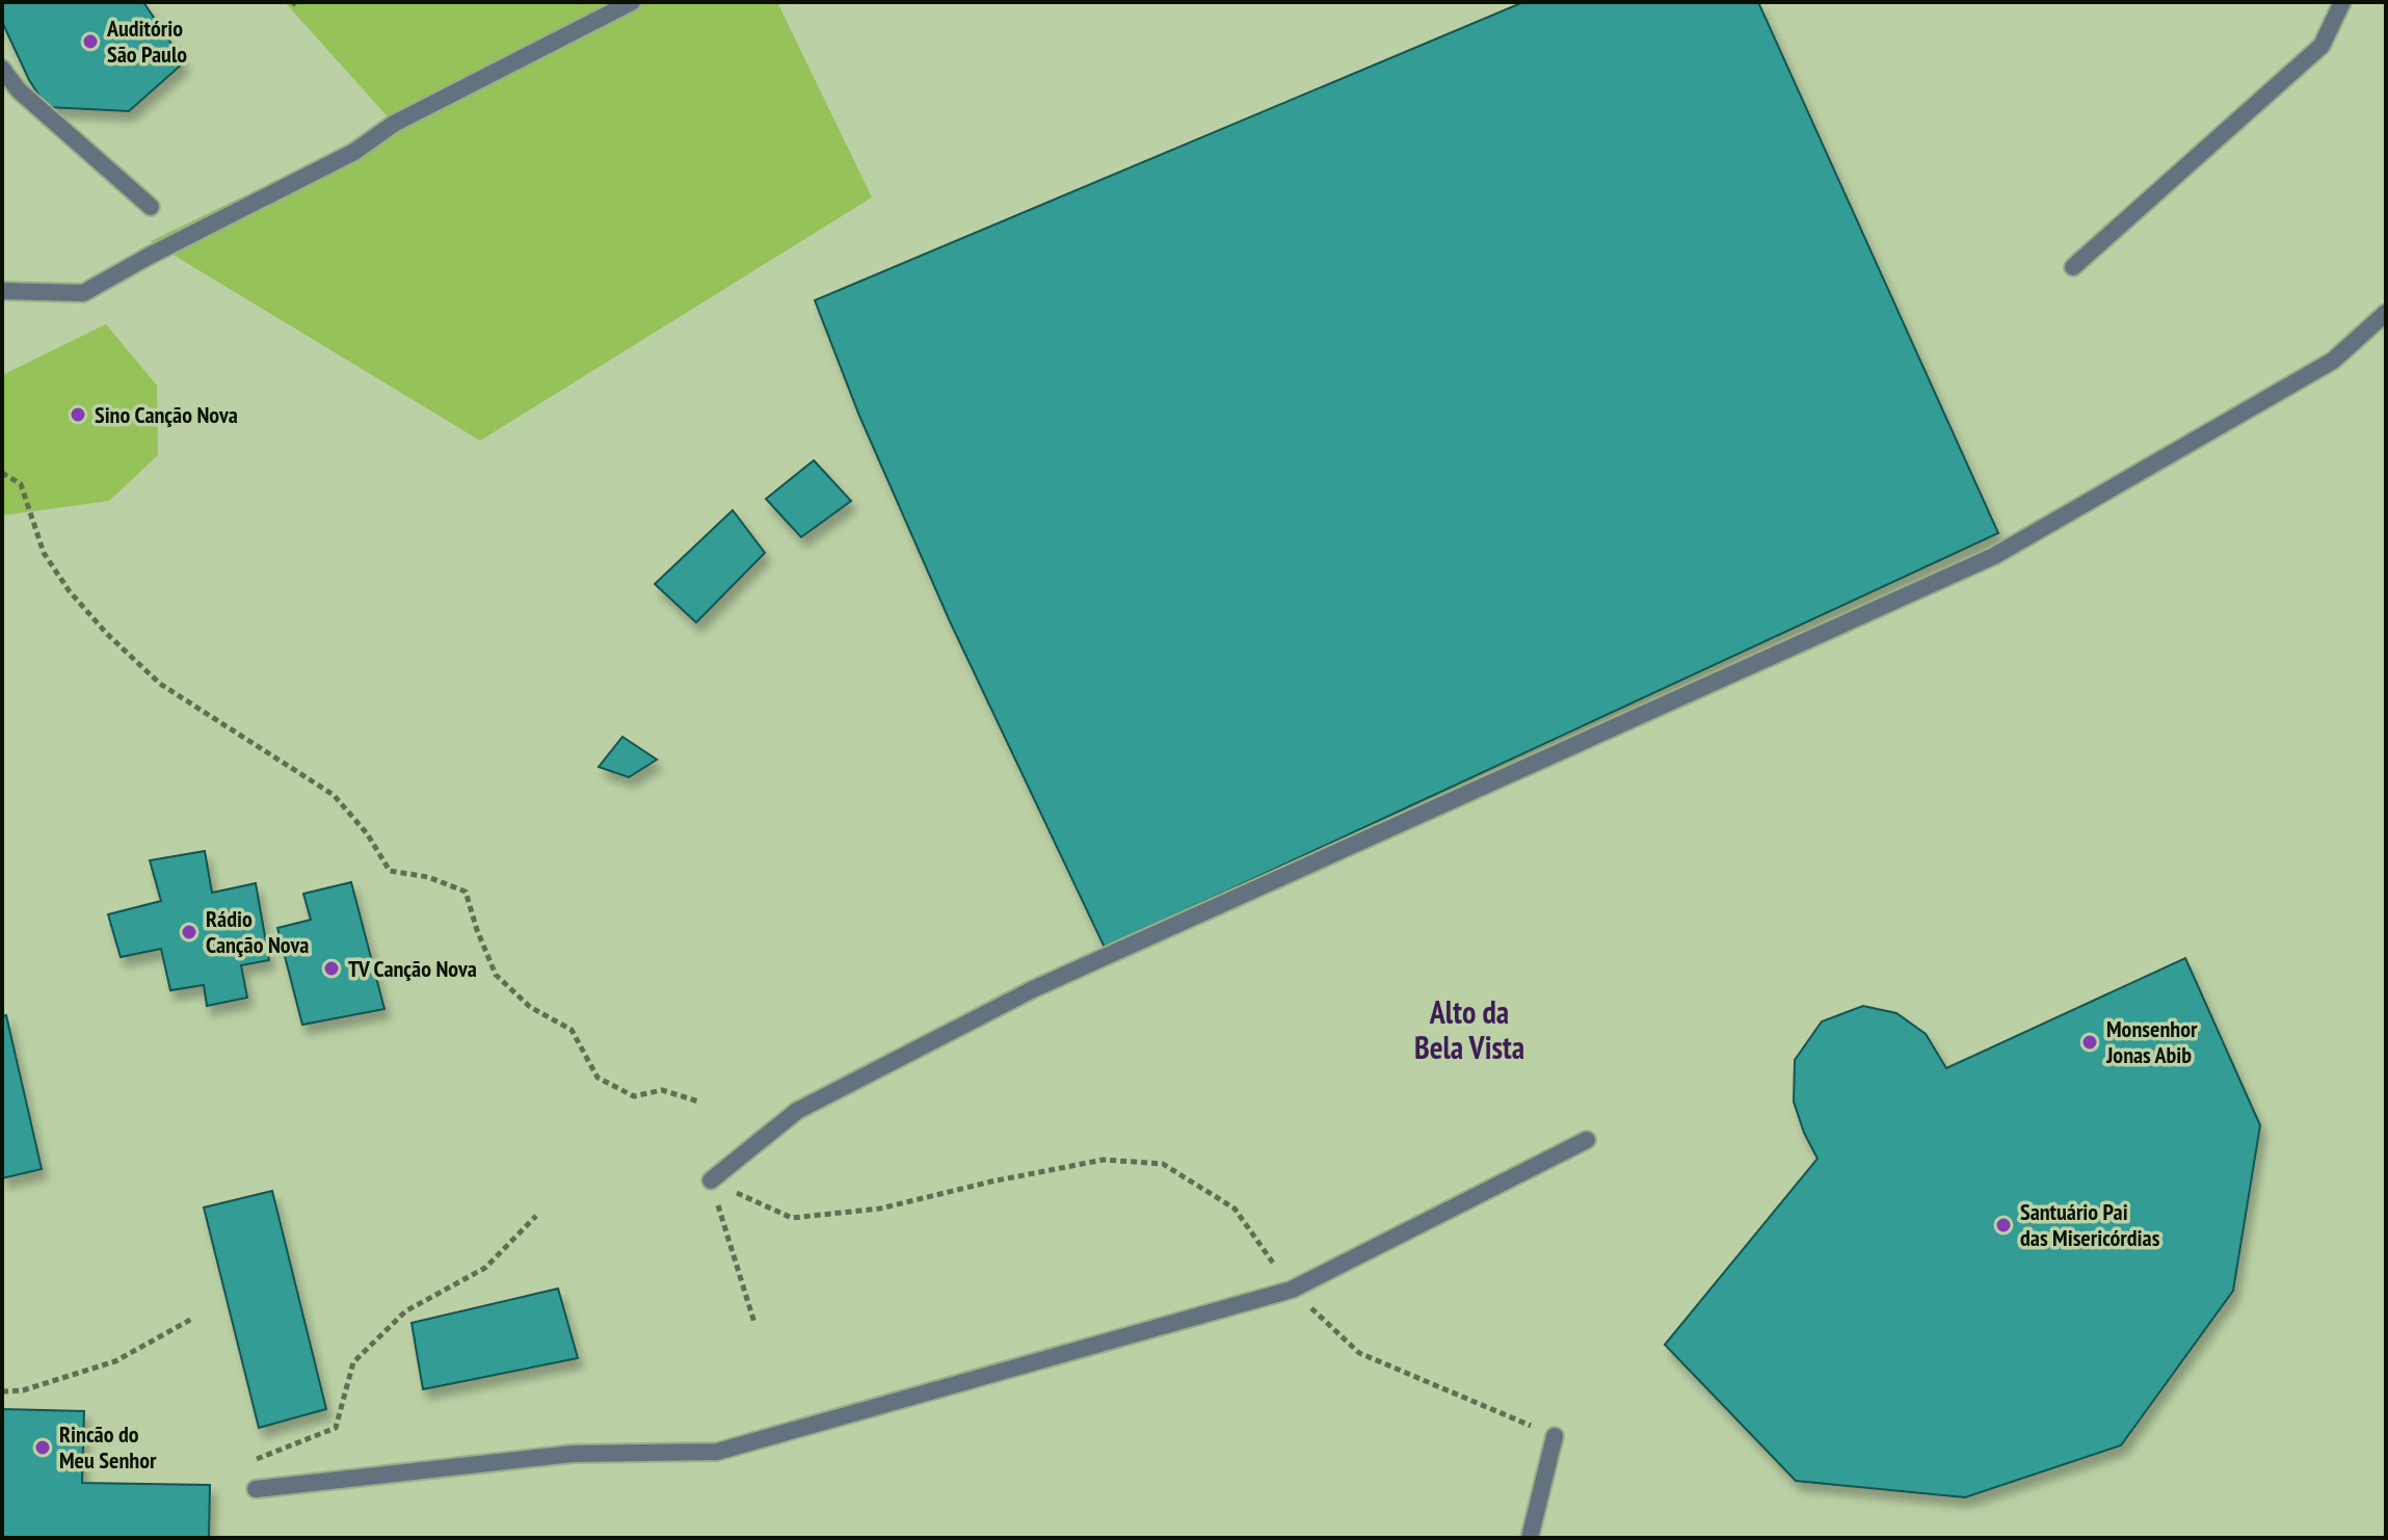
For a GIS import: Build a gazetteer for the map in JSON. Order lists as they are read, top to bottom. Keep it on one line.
{"districts":["Alto da Bela Vista"],"places":["Auditório São Paulo","Sino Canção Nova","Rádio Canção Nova","TV Canção Nova","Monsenhor Jonas Abib","Santuário Pai das Misericórdias","Rincão do Meu Senhor"]}
